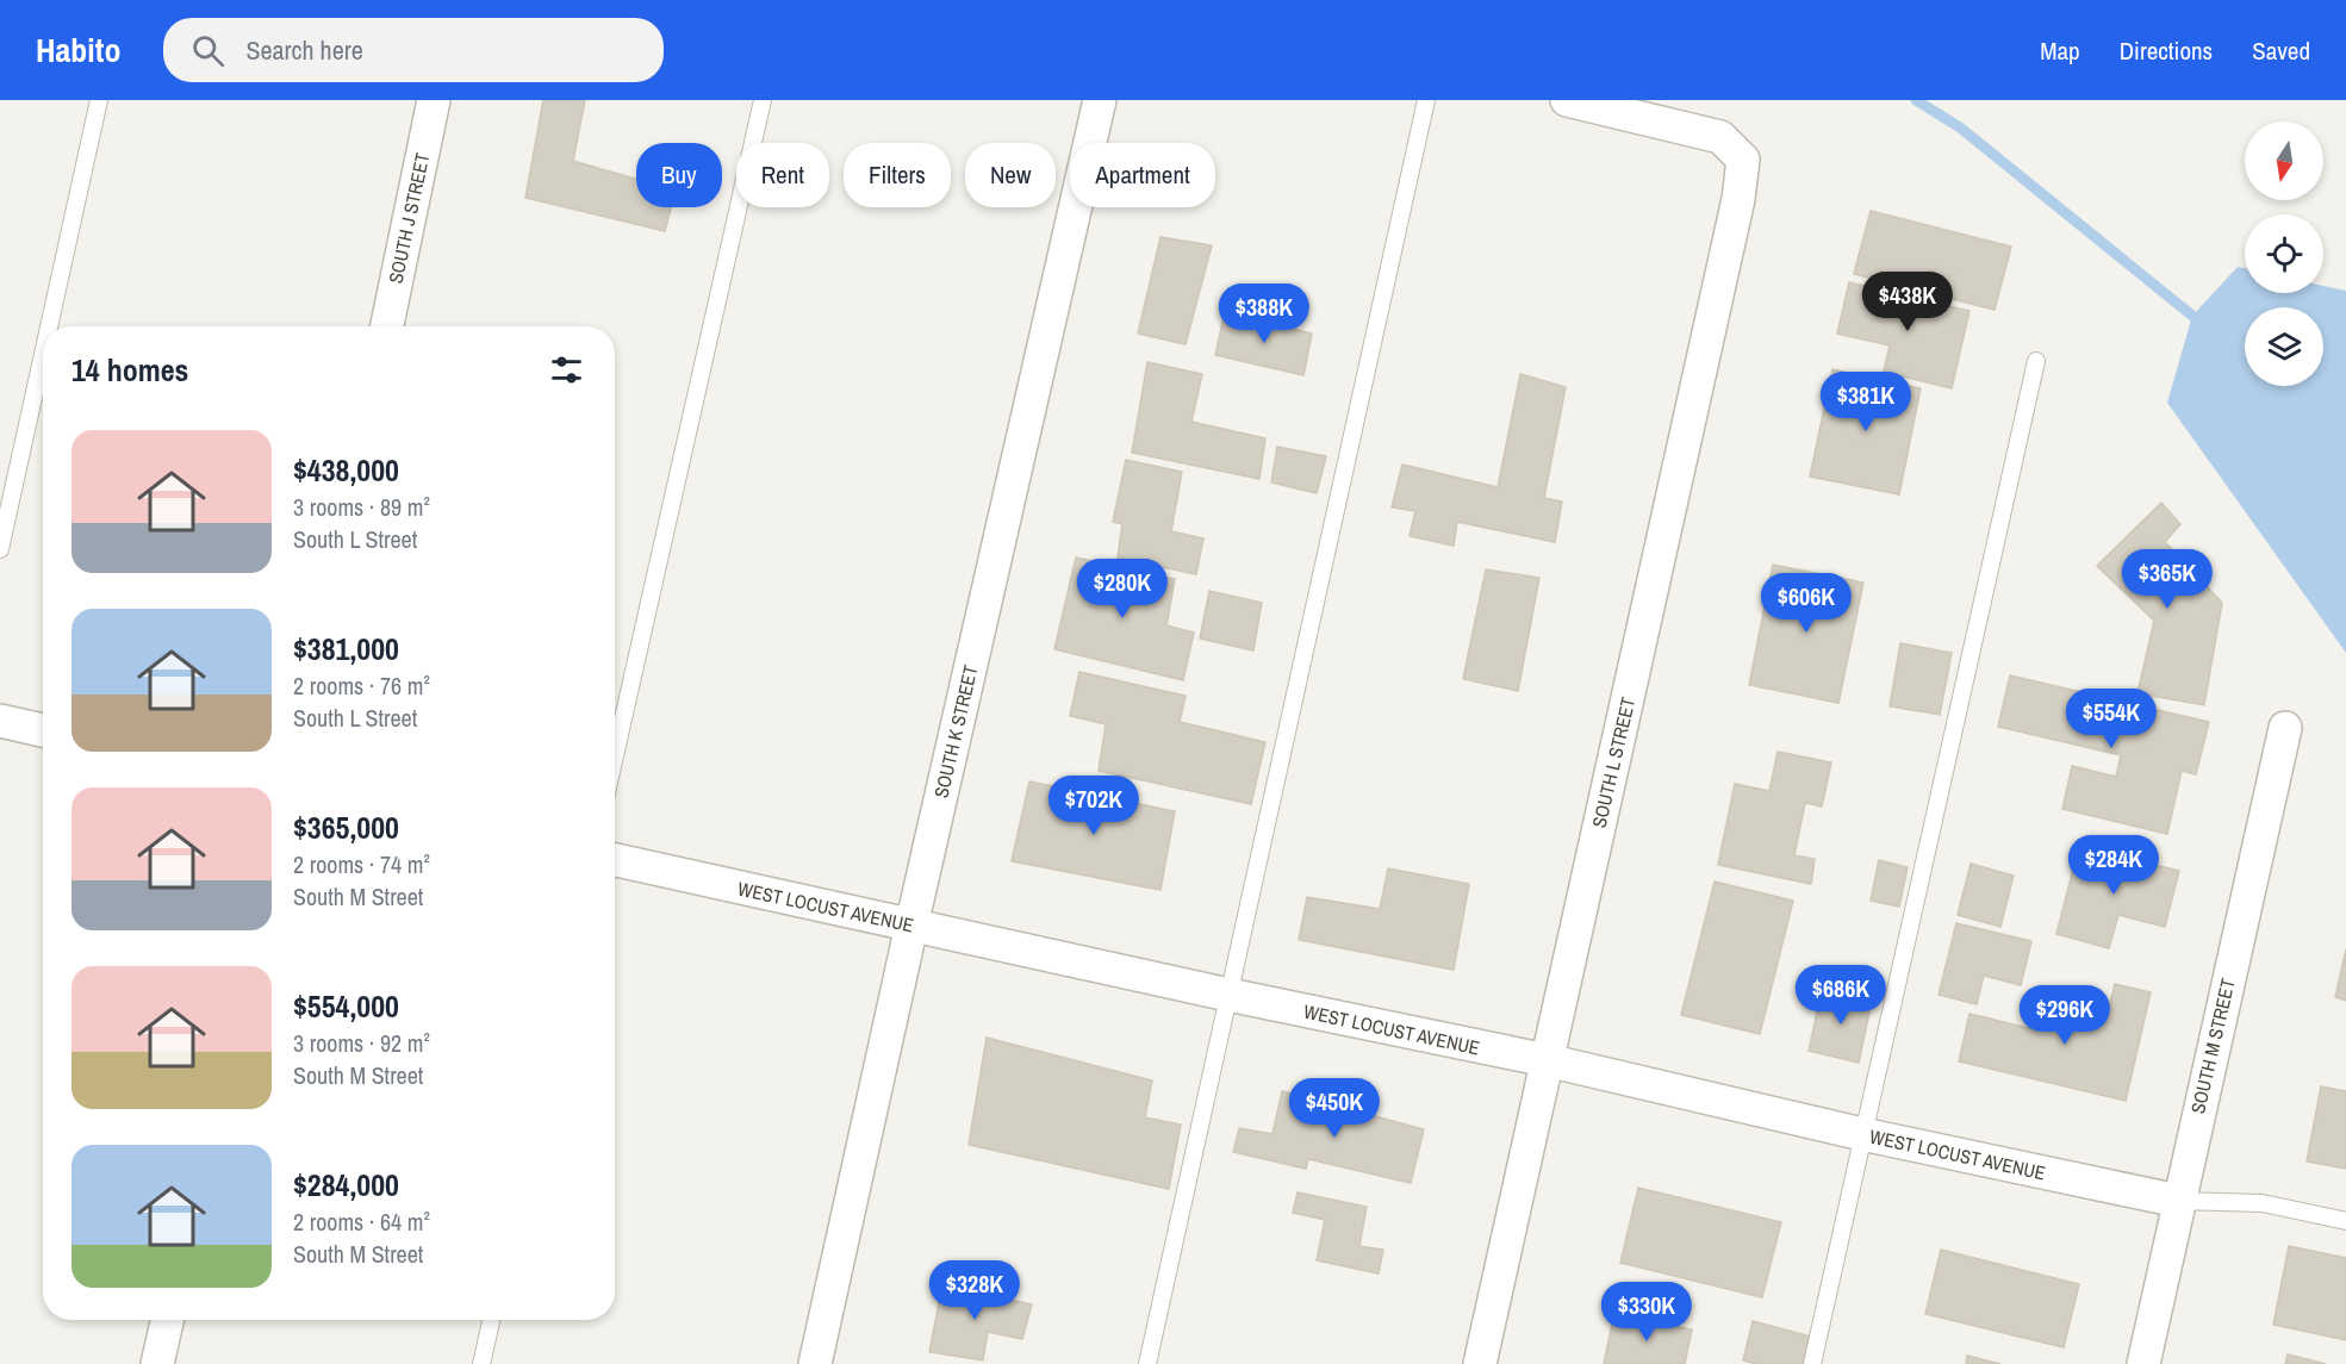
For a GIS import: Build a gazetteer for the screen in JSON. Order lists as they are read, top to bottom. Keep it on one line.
{"streets":{"street":["SOUTH J STREET","SOUTH K STREET","SOUTH L STREET","WEST LOCUST AVENUE","SOUTH M STREET"]},"crossings":[["SOUTH K STREET","WEST LOCUST AVENUE"],["SOUTH L STREET","WEST LOCUST AVENUE"],["WEST LOCUST AVENUE","SOUTH M STREET"]],"north":"bottom","page":{"header":"Habito","search":"Search here","nav":["Map","Directions","Saved"],"chip":["Buy","Rent","Filters","New","Apartment"],"price":["$438K","$388K","$381K","$365K","$280K","$606K","$554K","$702K","$284K","$686K","$296K","$450K","$328K","$330K"],"heading":"14 homes","list":[{"name":"$438,000","note":"3 rooms · 89 m² · South L Street"},{"name":"$381,000","note":"2 rooms · 76 m² · South L Street"},{"name":"$365,000","note":"2 rooms · 74 m² · South M Street"},{"name":"$554,000","note":"3 rooms · 92 m² · South M Street"},{"name":"$284,000","note":"2 rooms · 64 m² · South M Street"}]}}
